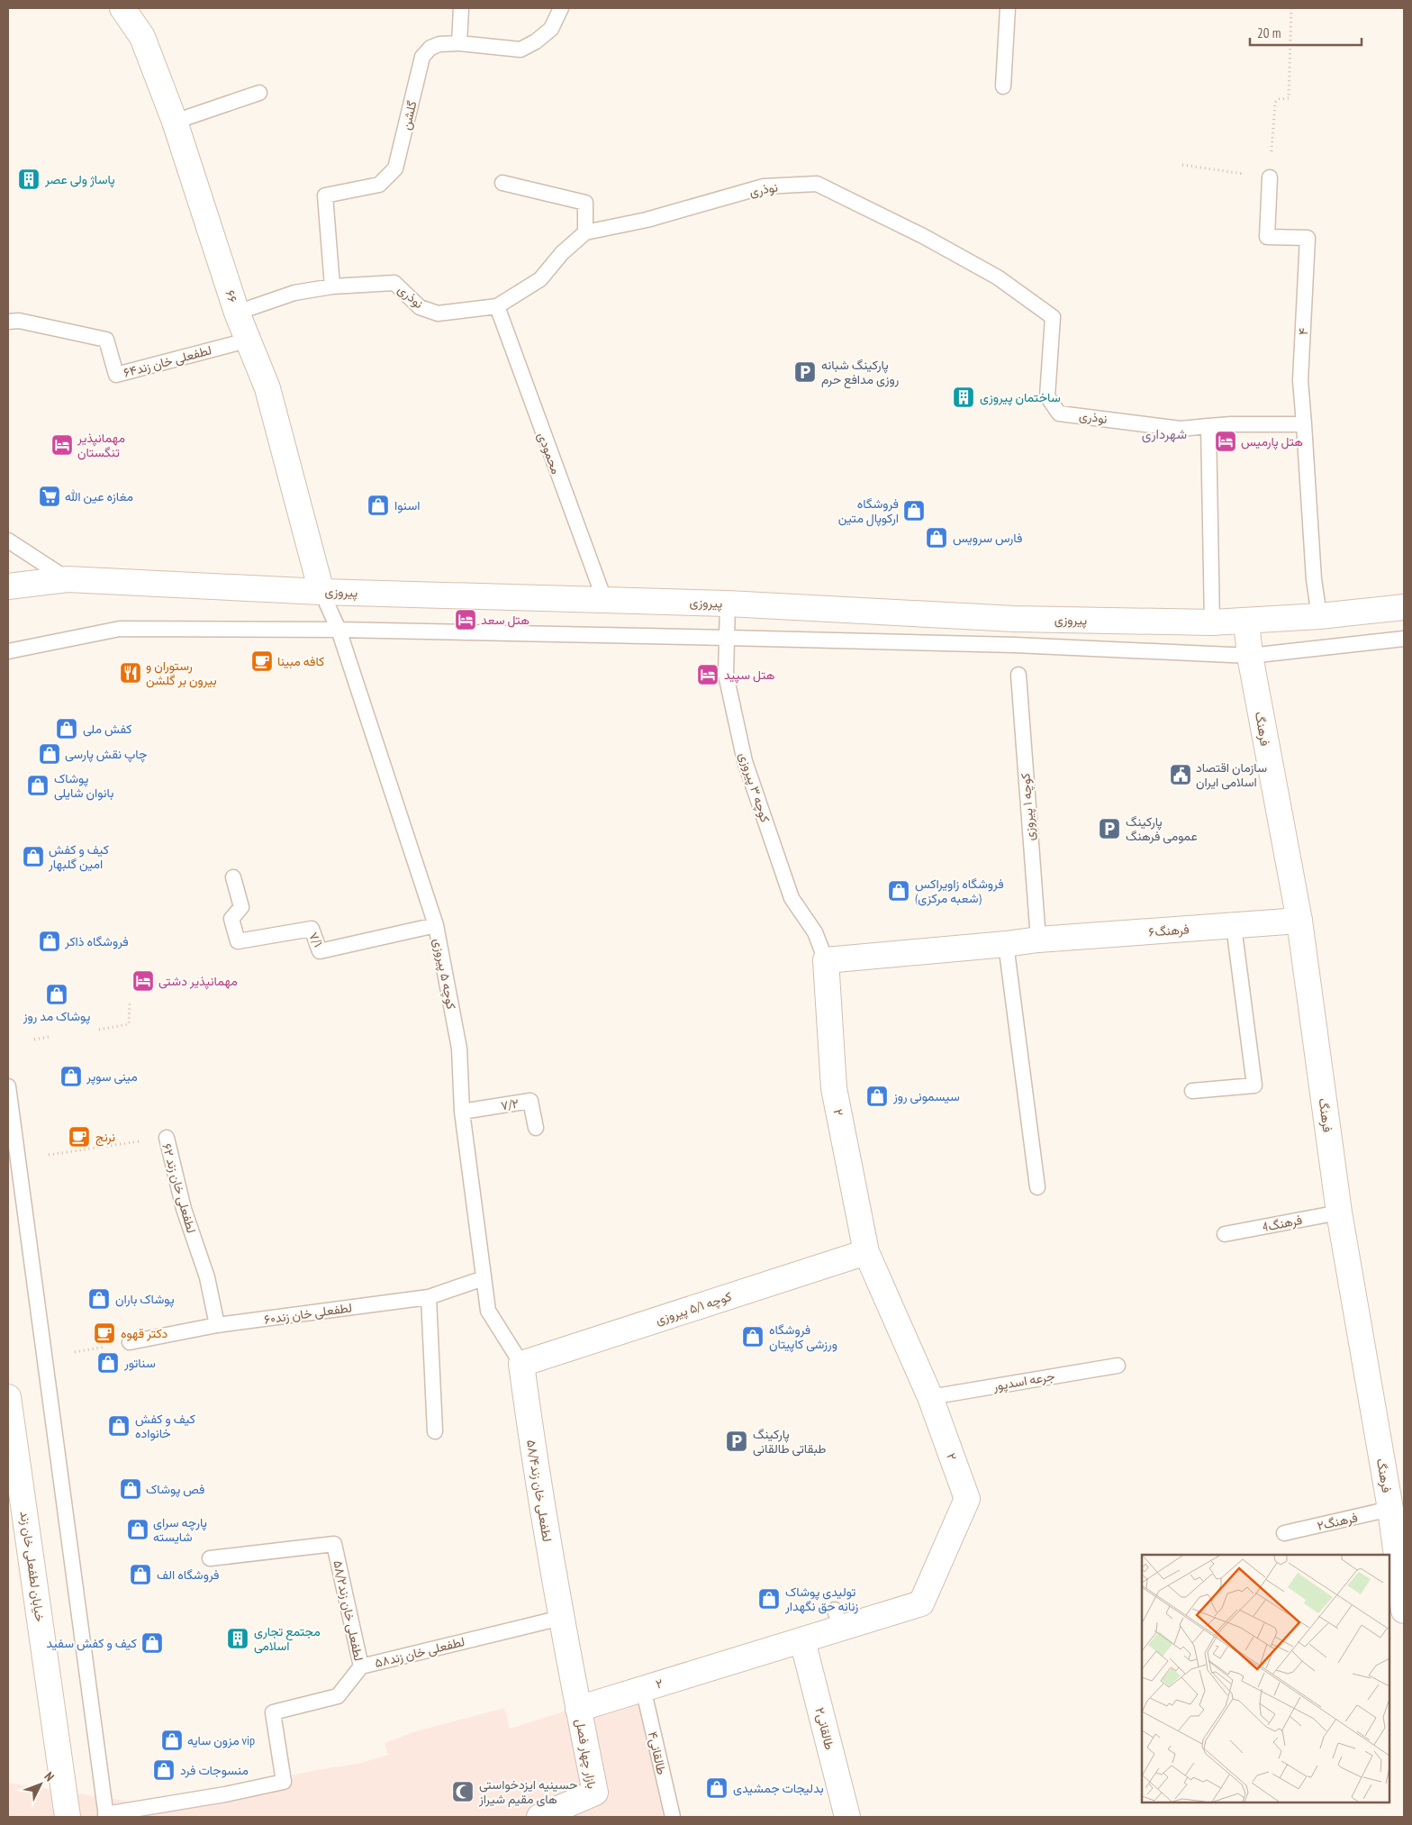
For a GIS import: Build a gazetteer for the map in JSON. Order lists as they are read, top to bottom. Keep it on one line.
{"streets":{"street":["۶۶","پیروزی","فرهنگ","فرهنگ۶","۲","کوچه ۵/۱ پیروزی","لطفعلی خان زند۵۸/۴","خیابان لطفعلی خان زند","طالقانی۲","بازار چهار فصل"],"lane":["گلشن","نوذری","۴","لطفعلی خان زند۶۴","محمودی","کوچه ۳ پیروزی","کوچه ۱ پیروزی","۷/۱","کوچه ۵ پیروزی","۷/۲","لطفعلی خان زند ۶۲","فرهنگ4","لطفعلی خان زند۶۰","جرعه اسدپور","فرهنگ۲","لطفعلی خان زند۵۸/۲","لطفعلی خان زند۵۸","طالقانی۴"]},"crossings":[["گلشن","نوذری"],["نوذری","۶۶"],["نوذری","۴"],["نوذری","محمودی"],["۶۶","لطفعلی خان زند۶۴"],["۶۶","پیروزی"],["۶۶","کوچه ۵ پیروزی"],["محمودی","پیروزی"],["پیروزی","فرهنگ"],["پیروزی","کوچه ۳ پیروزی"],["پیروزی","کوچه ۵ پیروزی"],["فرهنگ","فرهنگ۶"],["فرهنگ","فرهنگ4"],["فرهنگ","فرهنگ۲"],["کوچه ۳ پیروزی","فرهنگ۶"],["کوچه ۳ پیروزی","۲"],["کوچه ۱ پیروزی","فرهنگ۶"],["فرهنگ۶","۲"],["۷/۱","کوچه ۵ پیروزی"],["کوچه ۵ پیروزی","۷/۲"],["کوچه ۵ پیروزی","کوچه ۵/۱ پیروزی"],["کوچه ۵ پیروزی","لطفعلی خان زند۶۰"],["کوچه ۵ پیروزی","لطفعلی خان زند۵۸/۴"],["۲","کوچه ۵/۱ پیروزی"],["۲","جرعه اسدپور"],["۲","لطفعلی خان زند۵۸/۴"],["۲","طالقانی۲"],["۲","طالقانی۴"],["۲","بازار چهار فصل"],["لطفعلی خان زند ۶۲","لطفعلی خان زند۶۰"],["کوچه ۵/۱ پیروزی","لطفعلی خان زند۵۸/۴"],["لطفعلی خان زند۵۸/۴","لطفعلی خان زند۵۸"],["لطفعلی خان زند۵۸/۴","بازار چهار فصل"],["لطفعلی خان زند۵۸/۲","لطفعلی خان زند۵۸"]],"districts":["شهرداری"],"places":{"building":["پاساژ ولی عصر","ساختمان پیروزی","مجتمع تجاری اسلامی"],"parking":["پارکینگ شبانه روزی مدافع حرم","پارکینگ عمومی فرهنگ","پارکینگ طبقاتی طالقانی"],"hotel":["هتل پارمیس","مهمانپذیر تنگستان","هتل سعد","هتل سپید","مهمانپذیر دشتی"],"supermarket":["مغازه عین الله"],"shop":["اسنوا","فروشگاه ارکوپال متین","فارس سرویس","کفش ملی","چاپ نقش پارسی","پوشاک بانوان شایلی","کیف و کفش امین گلبهار","فروشگاه زاویراکس (شعبه مرکزی)","فروشگاه ذاکر","پوشاک مد روز","مینی سوپر","سیسمونی روز","پوشاک باران","فروشگاه ورزشی کاپیتان","سناتور","کیف و کفش خانواده","فص پوشاک","پارچه سرای شایسته","فروشگاه الف","تولیدی پوشاک زنانه حق نگهدار","کیف و کفش سفید","مزون‌ سایه vip","منسوجات فرد","بدلیجات جمشیدی"],"cafe":["کافه مبینا","نرنج","دکتر قهوه"],"restaurant":["رستوران و بیرون بر گلشن"],"public building":["سازمان اقتصاد اسلامی ایران"],"mosque":["حسینیه ایزدخواستی های مقیم شیراز"]},"scale_bar":"20 m","north":"top right"}
